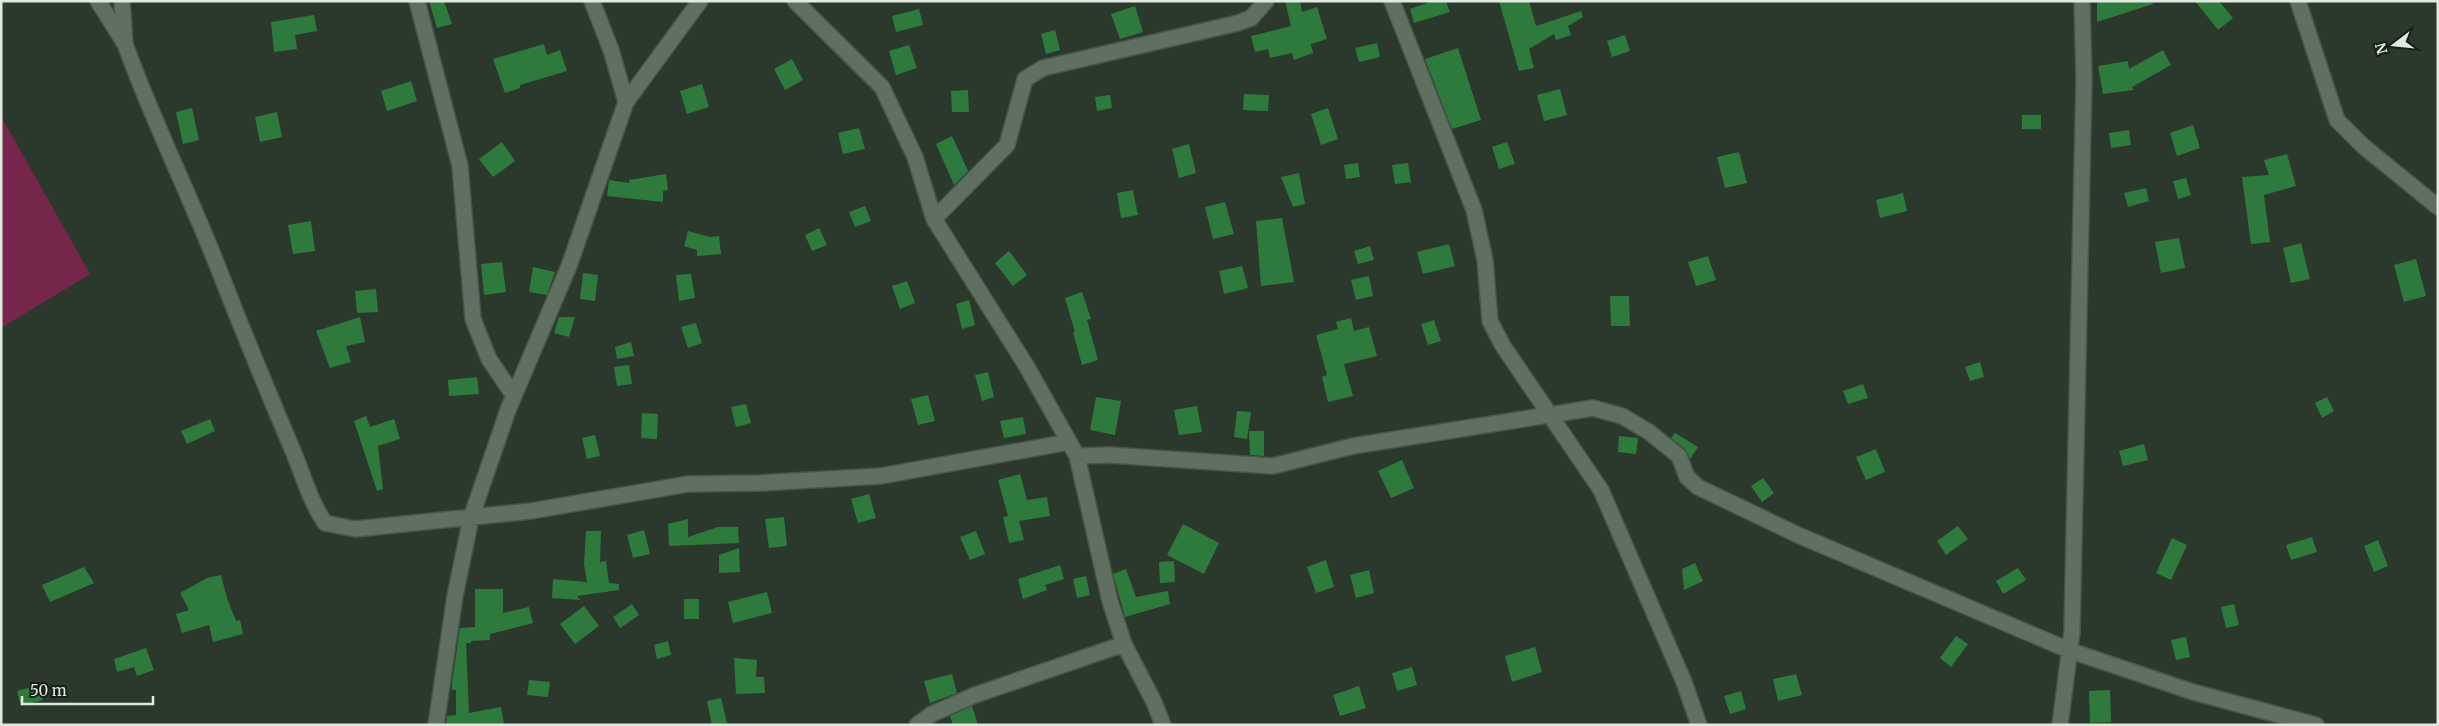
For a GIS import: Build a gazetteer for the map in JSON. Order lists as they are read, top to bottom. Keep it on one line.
{"scale_bar":"50 m","north":"left"}
